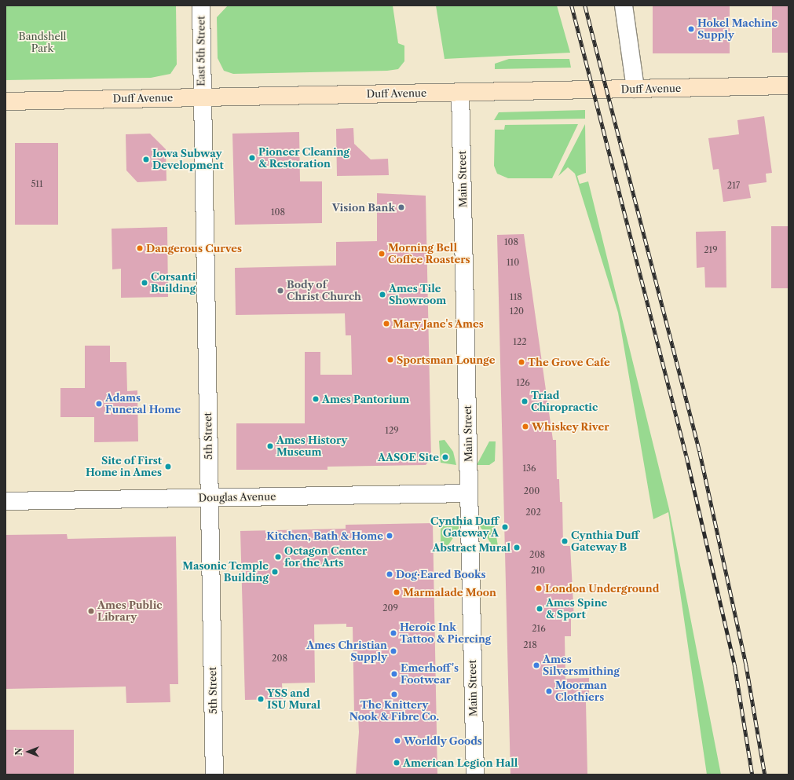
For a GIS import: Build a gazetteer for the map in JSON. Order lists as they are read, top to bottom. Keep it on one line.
{"streets":{"main road":["Duff Avenue"],"street":["East 5th Street","Main Street","5th Street","Douglas Avenue"]},"crossings":[["East 5th Street","Duff Avenue"],["East 5th Street","5th Street"],["Duff Avenue","Main Street"],["Duff Avenue","5th Street"],["Main Street","Douglas Avenue"],["5th Street","Douglas Avenue"]],"parks":["Bandshell Park"],"places":["Hokel Machine Supply","Pioneer Cleaning & Restoration","Iowa Subway Development","Vision Bank","Dangerous Curves","Morning Bell Coffee Roasters","Corsanti Building","Body of Christ Church","Ames Tile Showroom","Mary Jane's Ames","Sportsman Lounge","The Grove Cafe","Ames Pantorium","Triad Chiropractic","Adams Funeral Home","Whiskey River","Ames History Museum","AASOE Site","Site of First Home in Ames","Cynthia Duff Gateway A","Kitchen, Bath & Home","Cynthia Duff Gateway B","Abstract Mural","Octagon Center for the Arts","Masonic Temple Building","Dog·Eared Books","London Underground","Marmalade Moon","Ames Spine & Sport","Ames Public Library","Heroic Ink Tattoo & Piercing","Ames Christian Supply","Ames Silversmithing","Emerhoff's Footwear","Moorman Clothiers","The Knittery Nook & Fibre Co.","YSS and ISU Mural","Worldly Goods","American Legion Hall"],"house_numbers":["511","217","108","108","219","110","118","120","122","126","129","136","200","202","208","210","209","216","218","208"],"north":"left"}
